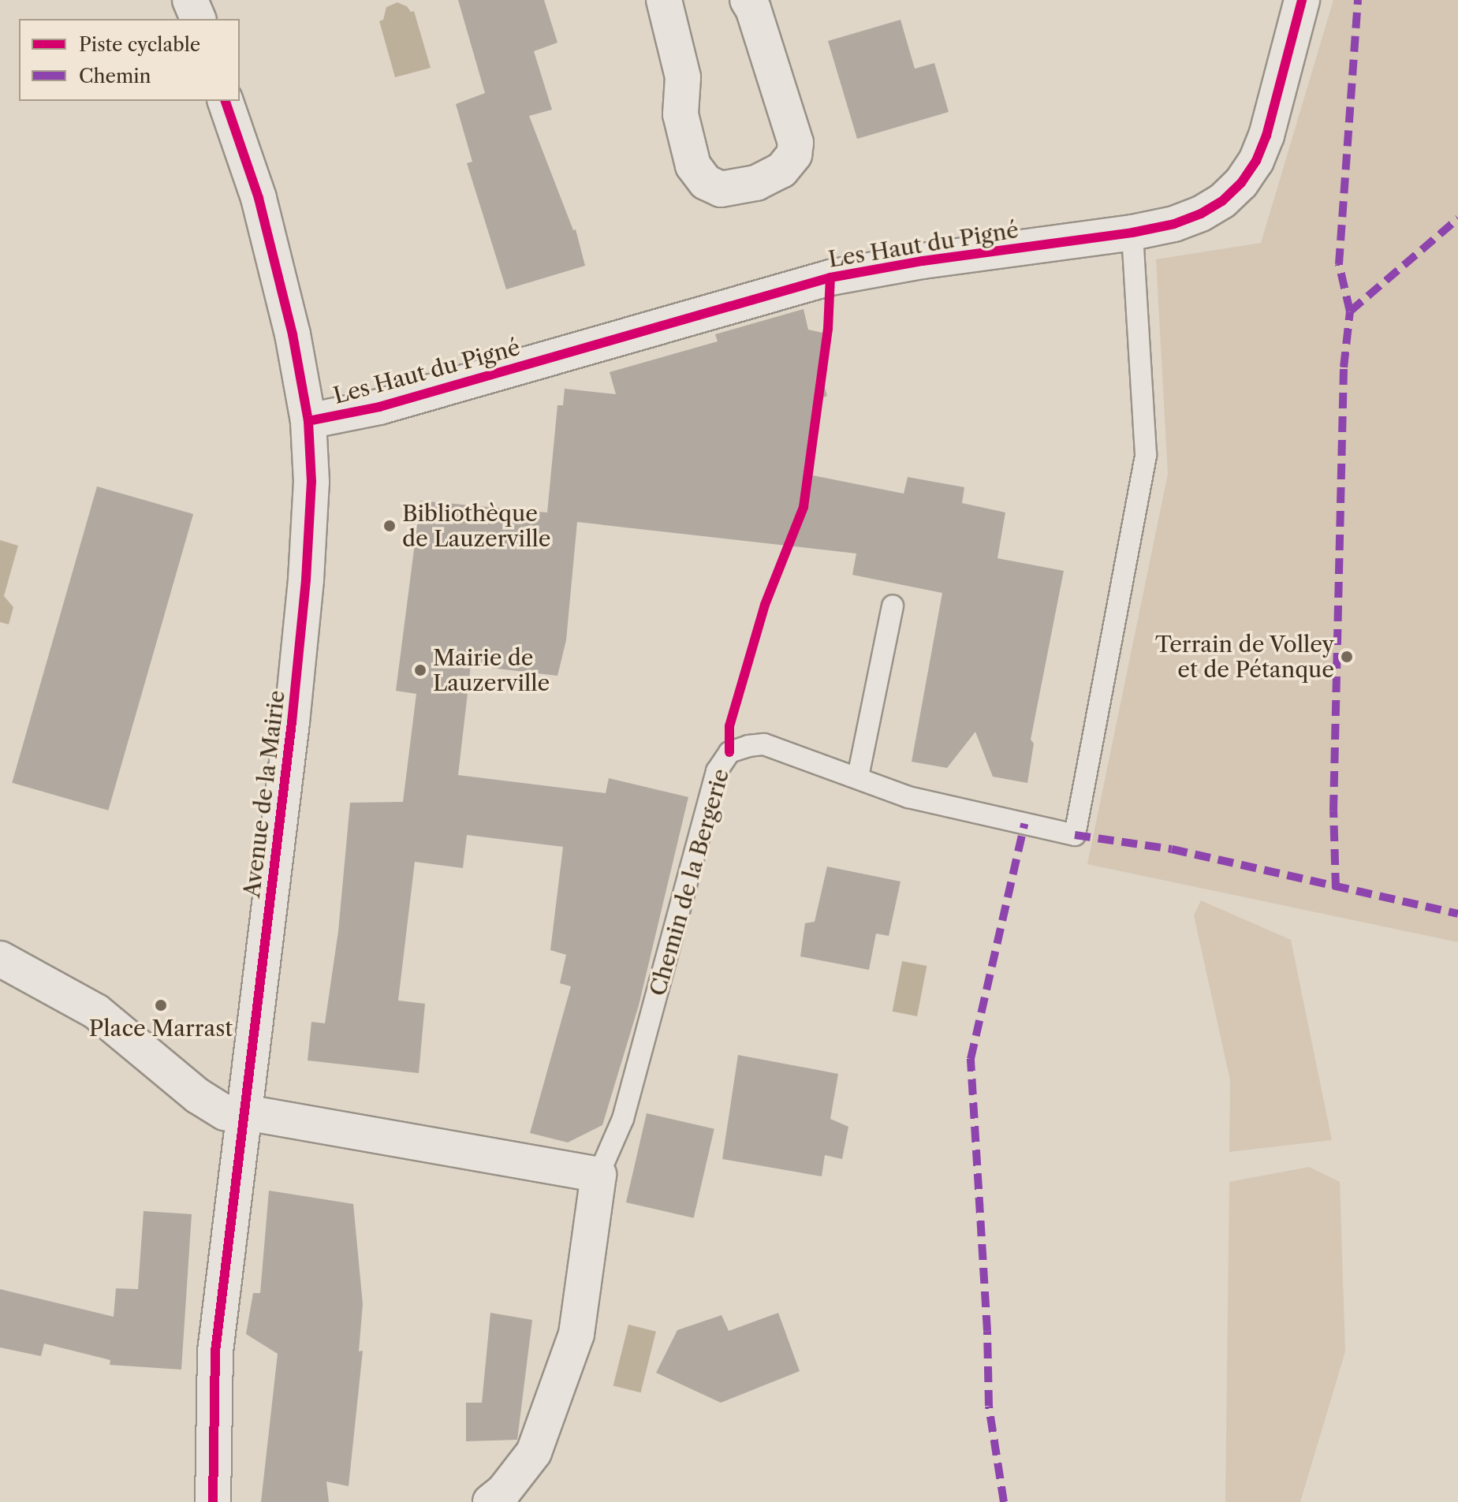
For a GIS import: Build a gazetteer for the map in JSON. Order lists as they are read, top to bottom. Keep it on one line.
{"streets":{"street":["Les Haut du Pigné","Avenue de la Mairie","Chemin de la Bergerie"]},"crossings":[["Les Haut du Pigné","Avenue de la Mairie"],["Les Haut du Pigné","Chemin de la Bergerie"]],"places":["Bibliothèque de Lauzerville","Terrain de Volley et de Pétanque","Mairie de Lauzerville","Place Marrast"],"legend":["Piste cyclable","Chemin"]}
